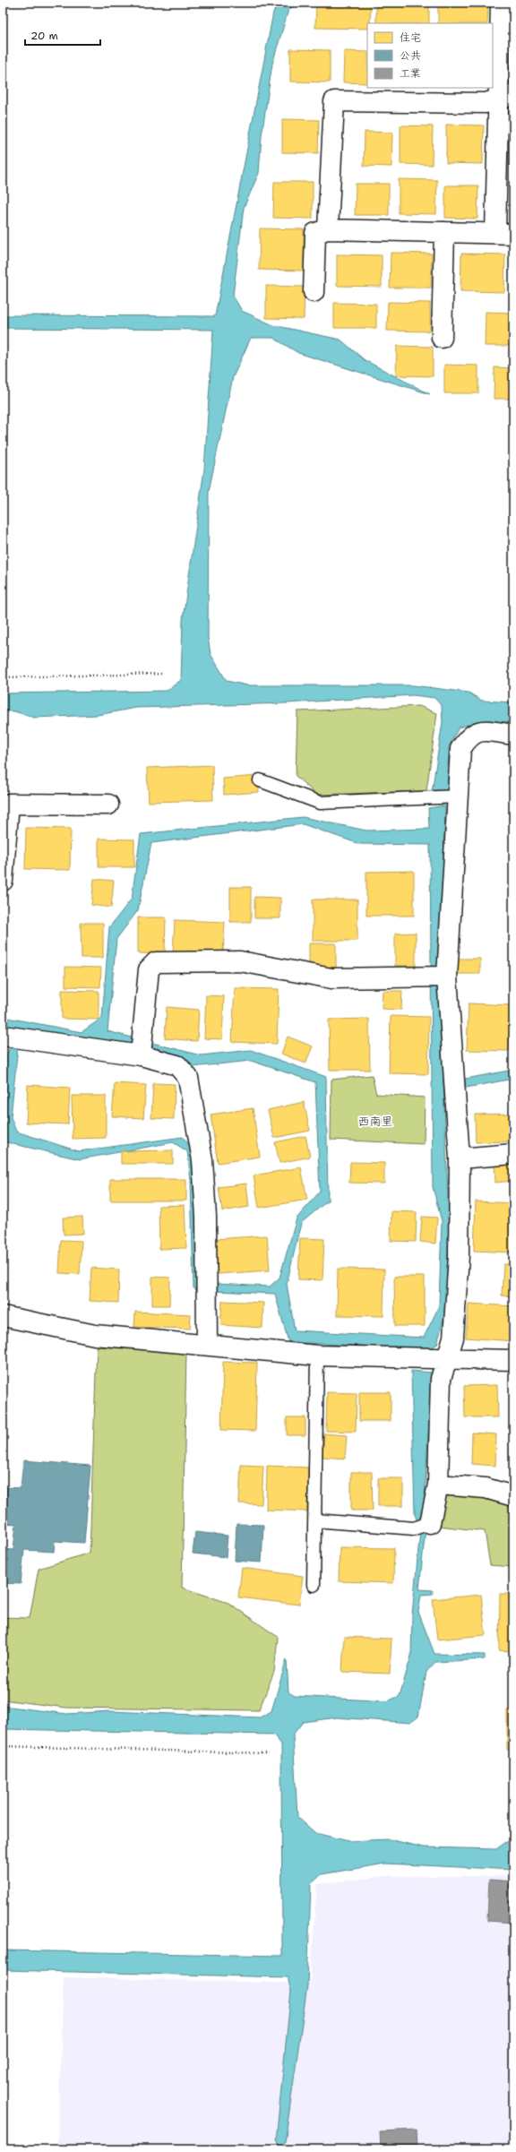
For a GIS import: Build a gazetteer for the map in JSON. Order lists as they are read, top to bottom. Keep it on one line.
{"districts":["西南里"],"legend":["住宅","公共","工業"],"scale_bar":"20 m"}
